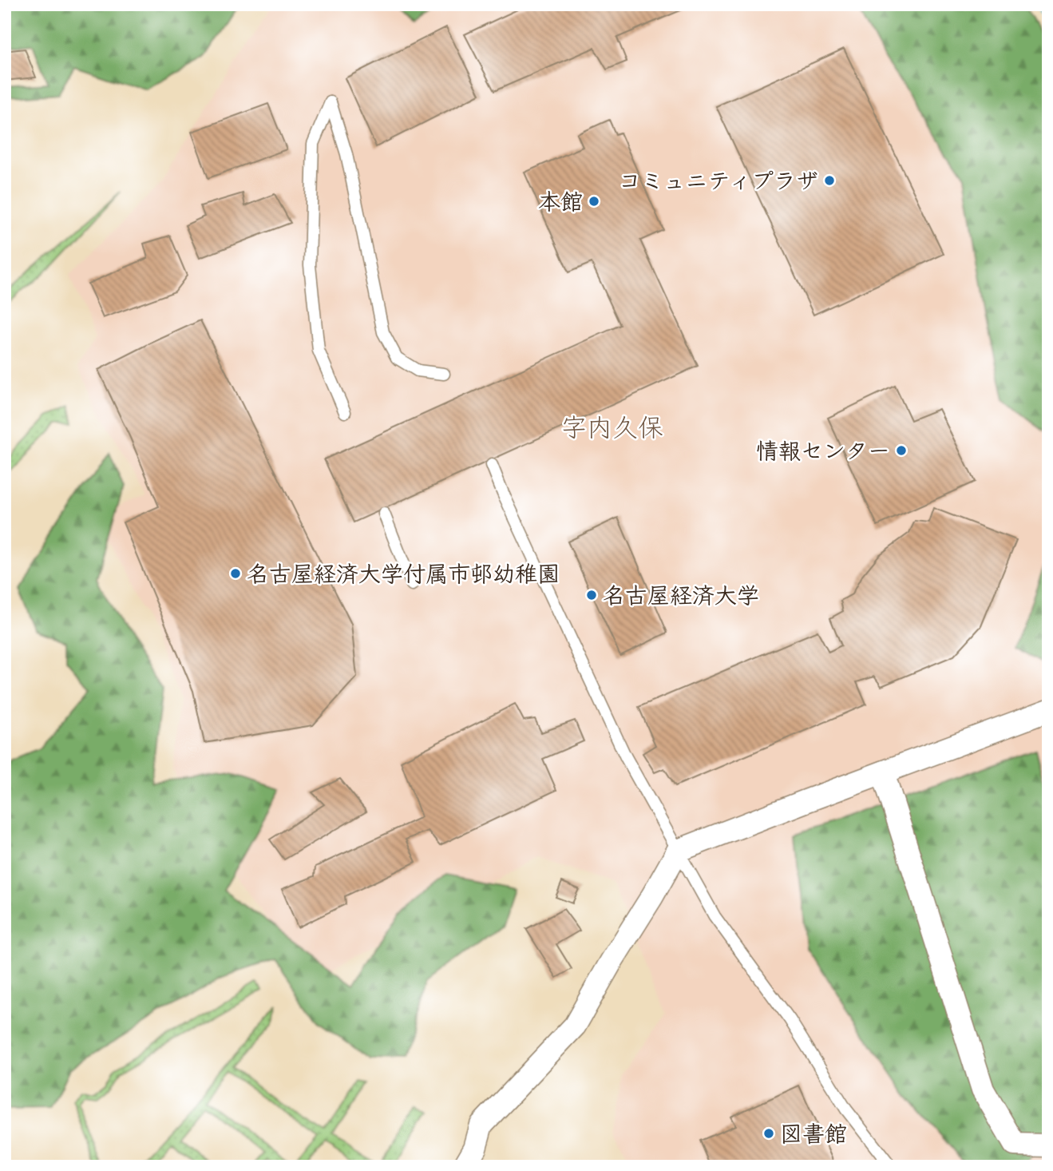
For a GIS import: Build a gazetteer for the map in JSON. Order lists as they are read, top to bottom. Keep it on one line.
{"districts":["字内久保"],"places":["コミュニティプラザ","本館","情報センター","名古屋経済大学付属市邨幼稚園","名古屋経済大学","図書館"]}
